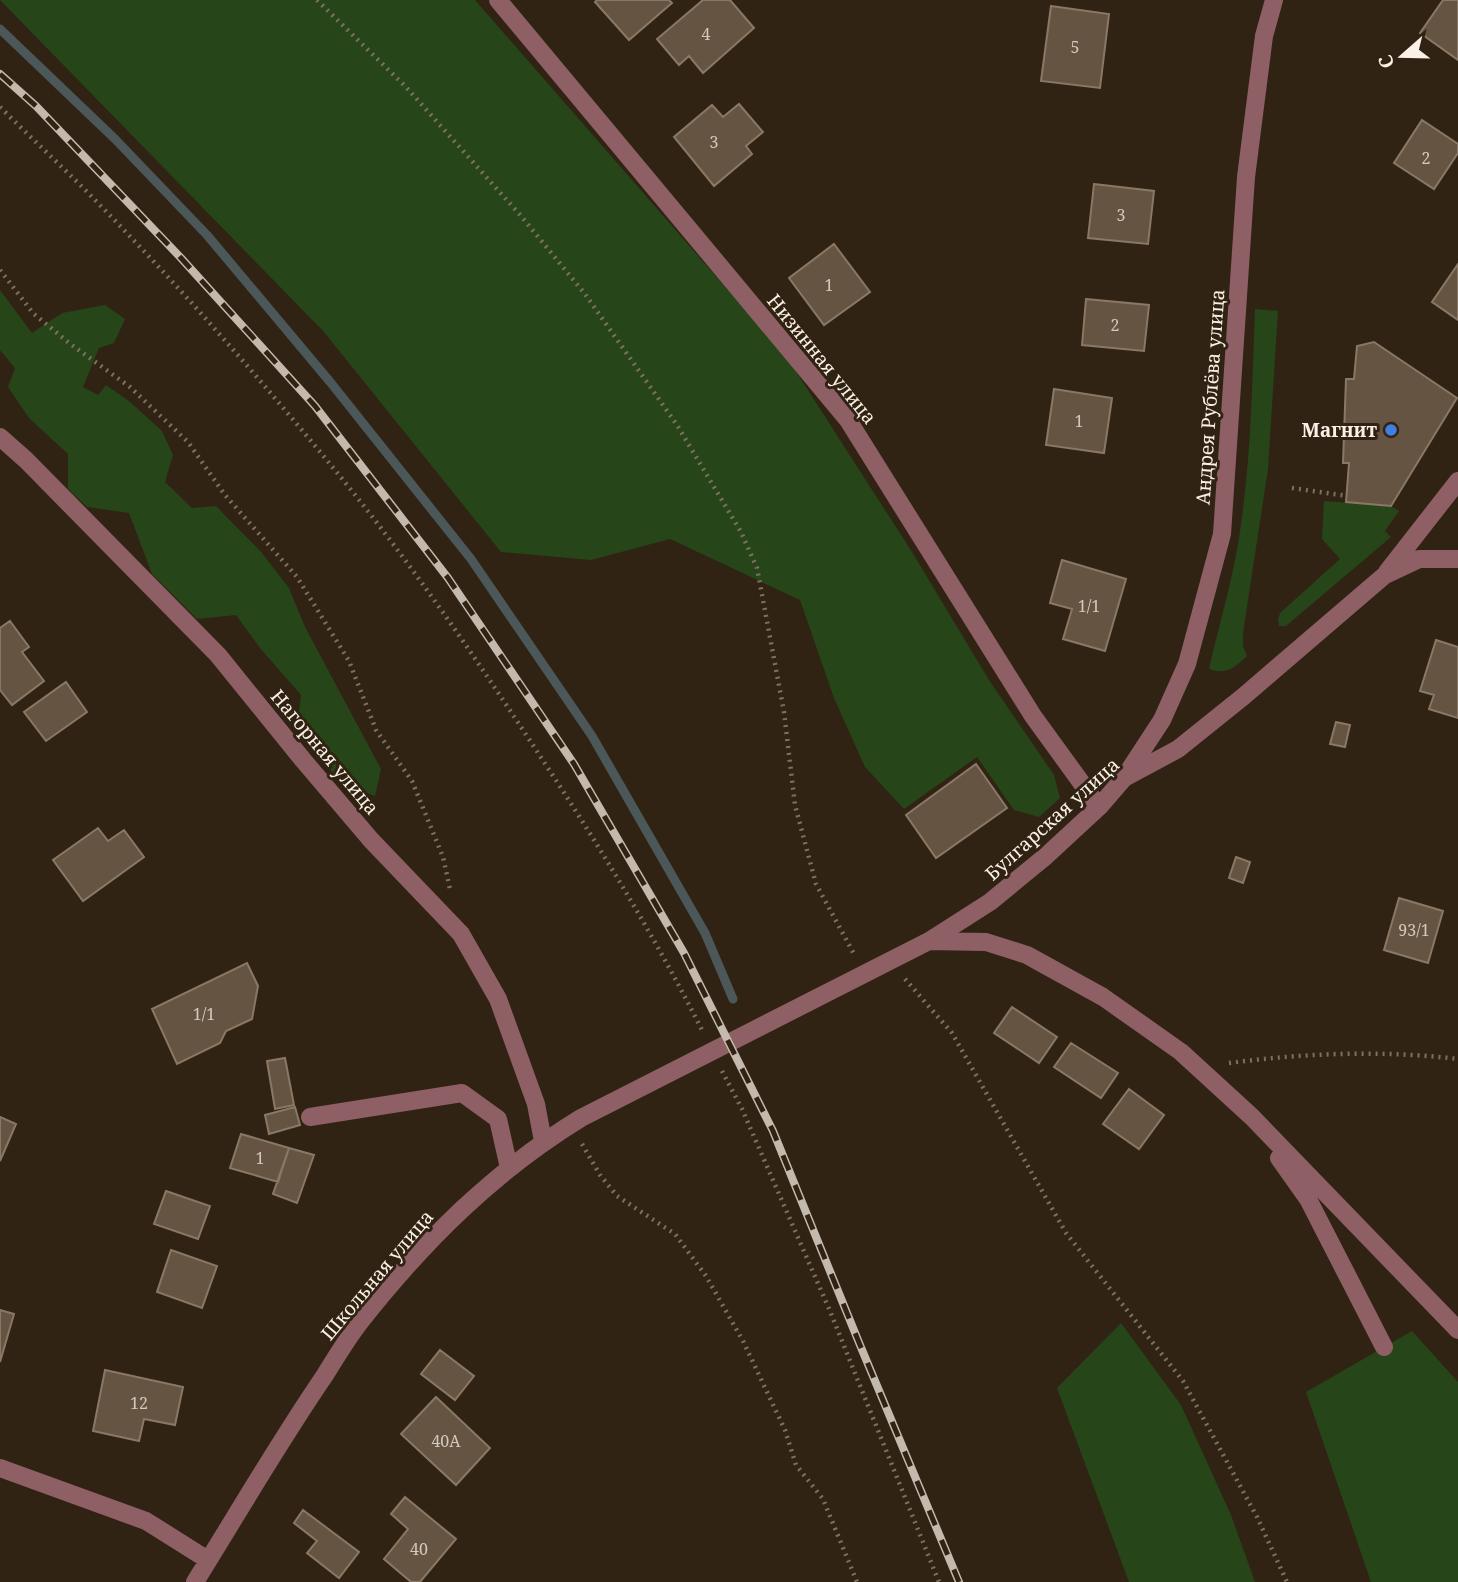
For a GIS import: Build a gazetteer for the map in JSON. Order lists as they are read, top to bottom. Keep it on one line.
{"streets":{"street":["Низинная улица","Андрея Рублёва улица","Нагорная улица","Булгарская улица","Школьная улица"]},"crossings":[["Низинная улица","Булгарская улица"],["Андрея Рублёва улица","Булгарская улица"],["Нагорная улица","Школьная улица"],["Булгарская улица","Школьная улица"]],"places":["Магнит"],"house_numbers":["4","5","3","2","3","1","2","1","1/1","93/1","1/1","1","12","40А","40"],"north":"left"}
